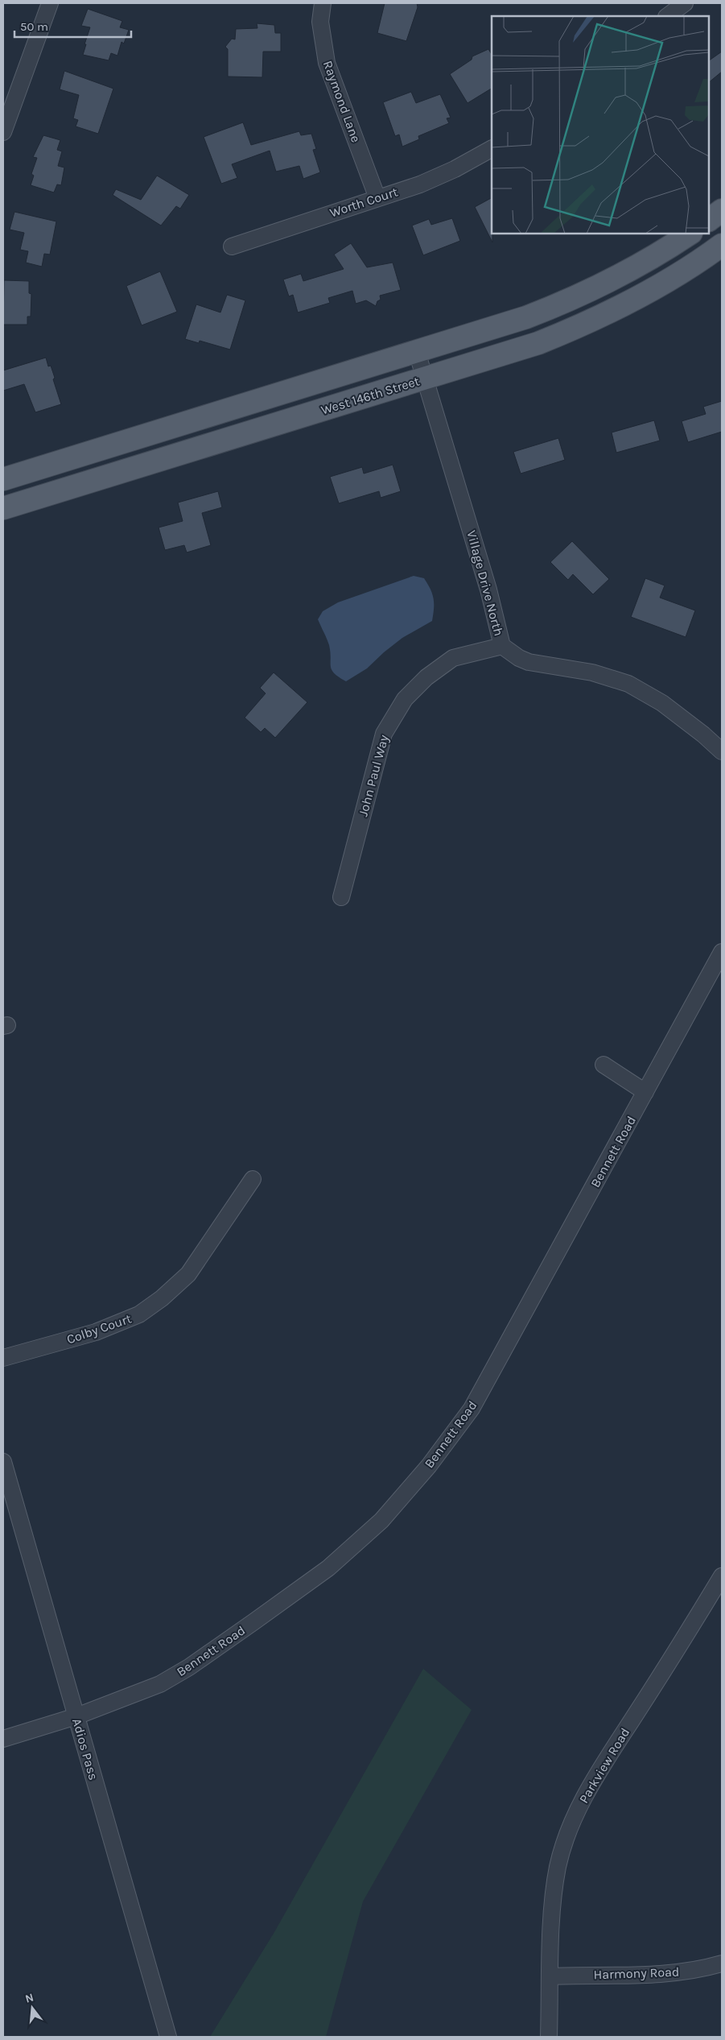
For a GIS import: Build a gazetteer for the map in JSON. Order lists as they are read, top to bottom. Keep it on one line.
{"streets":{"main road":["West 146th Street"],"street":["Raymond Lane","Worth Court","Village Drive North","John Paul Way","Bennett Road","Colby Court","Adios Pass","Parkview Road","Harmony Road"]},"crossings":[["Raymond Lane","Worth Court"],["West 146th Street","Village Drive North"],["Village Drive North","John Paul Way"],["Bennett Road","Adios Pass"],["Parkview Road","Harmony Road"]],"scale_bar":"50 m","north":"top"}
